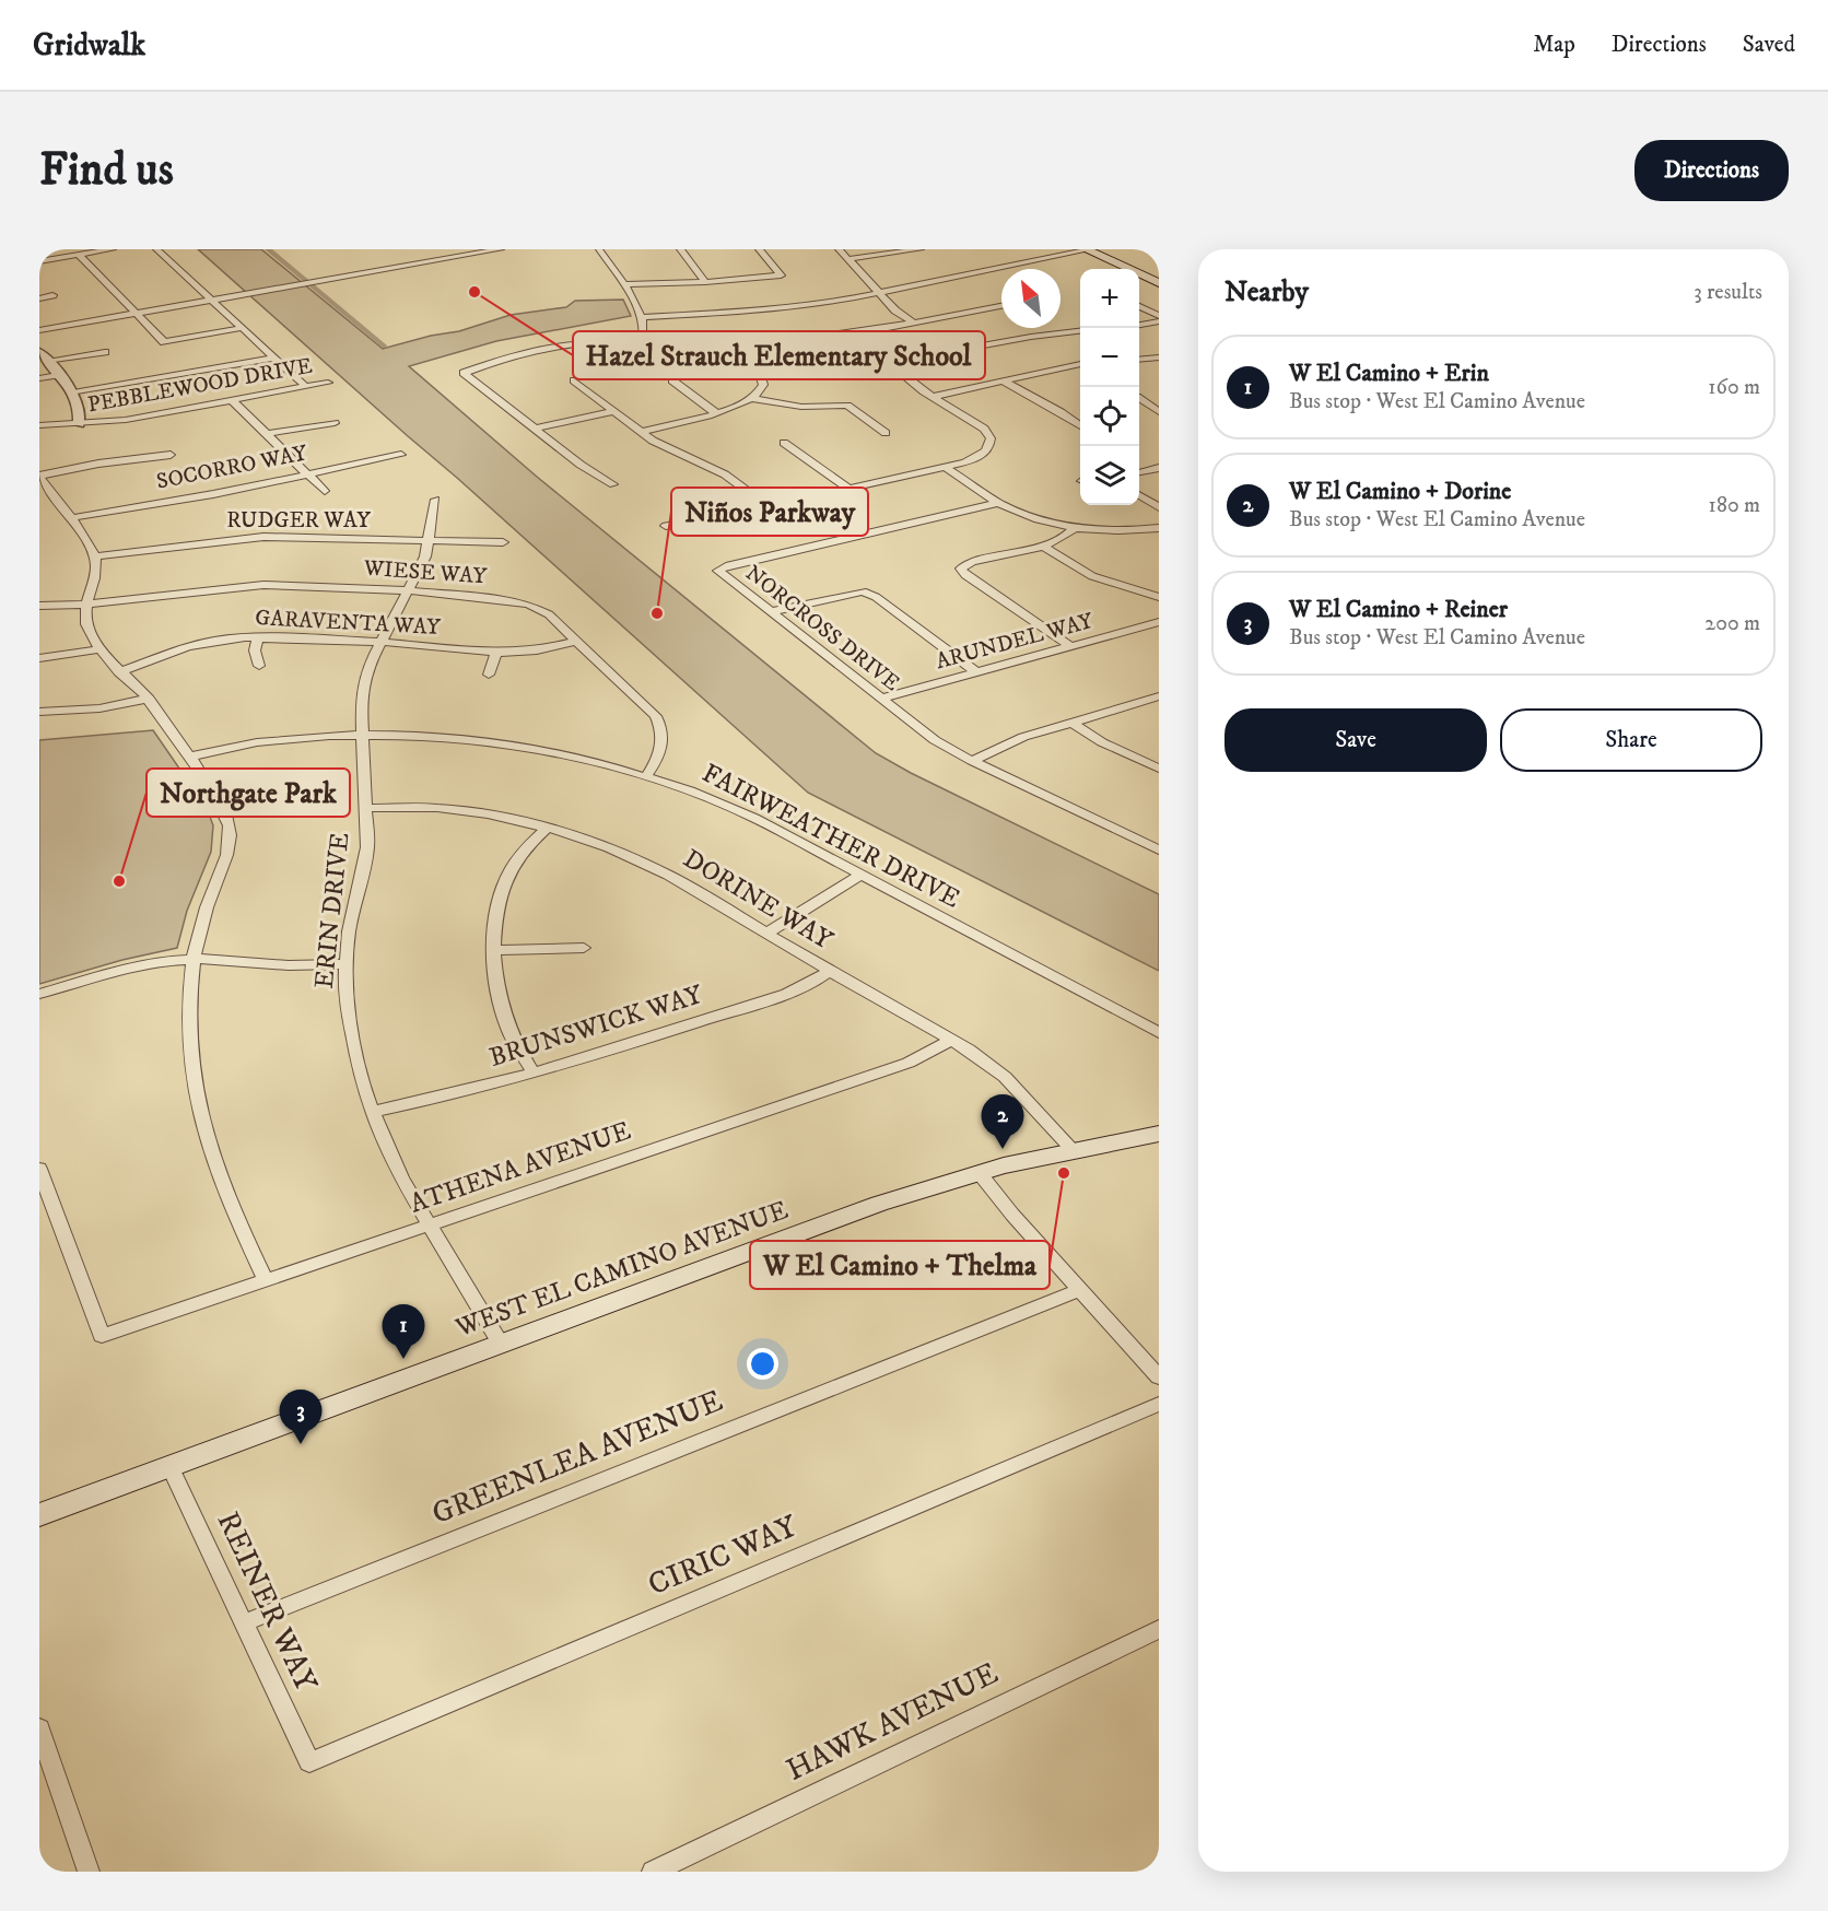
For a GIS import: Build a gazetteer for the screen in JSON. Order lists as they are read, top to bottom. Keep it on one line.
{"streets":{"main road":["WEST EL CAMINO AVENUE"],"street":["PEBBLEWOOD DRIVE","SOCORRO WAY","RUDGER WAY","WIESE WAY","GARAVENTA WAY","NORCROSS DRIVE","ARUNDEL WAY","FAIRWEATHER DRIVE","DORINE WAY","ERIN DRIVE","BRUNSWICK WAY","ATHENA AVENUE","GREENLEA AVENUE","CIRIC WAY","REINER WAY","HAWK AVENUE"]},"crossings":[["RUDGER WAY","ERIN DRIVE"],["WIESE WAY","GARAVENTA WAY"],["WIESE WAY","FAIRWEATHER DRIVE"],["WIESE WAY","ERIN DRIVE"],["GARAVENTA WAY","ERIN DRIVE"],["NORCROSS DRIVE","ARUNDEL WAY"],["FAIRWEATHER DRIVE","ERIN DRIVE"],["DORINE WAY","ERIN DRIVE"],["DORINE WAY","BRUNSWICK WAY"],["DORINE WAY","ATHENA AVENUE"],["DORINE WAY","WEST EL CAMINO AVENUE"],["ERIN DRIVE","BRUNSWICK WAY"],["ERIN DRIVE","ATHENA AVENUE"],["ERIN DRIVE","WEST EL CAMINO AVENUE"],["WEST EL CAMINO AVENUE","REINER WAY"],["GREENLEA AVENUE","REINER WAY"],["CIRIC WAY","REINER WAY"]],"places":["Hazel Strauch Elementary School","Niños Parkway","Northgate Park","W El Camino + Thelma"],"north":"top left","page":{"header":"Gridwalk","nav":["Map","Directions","Saved"],"buttons":["Directions",["Save","Share"]],"title":"Find us","heading":["Nearby","3 results"],"map_buttons":["+","−"],"list":[{"mark":"1","name":"W El Camino + Erin","note":"Bus stop · West El Camino Avenue","value":"160 m"},{"mark":"2","name":"W El Camino + Dorine","note":"Bus stop · West El Camino Avenue","value":"180 m"},{"mark":"3","name":"W El Camino + Reiner","note":"Bus stop · West El Camino Avenue","value":"200 m"}],"pins":["2","1","3"]}}
